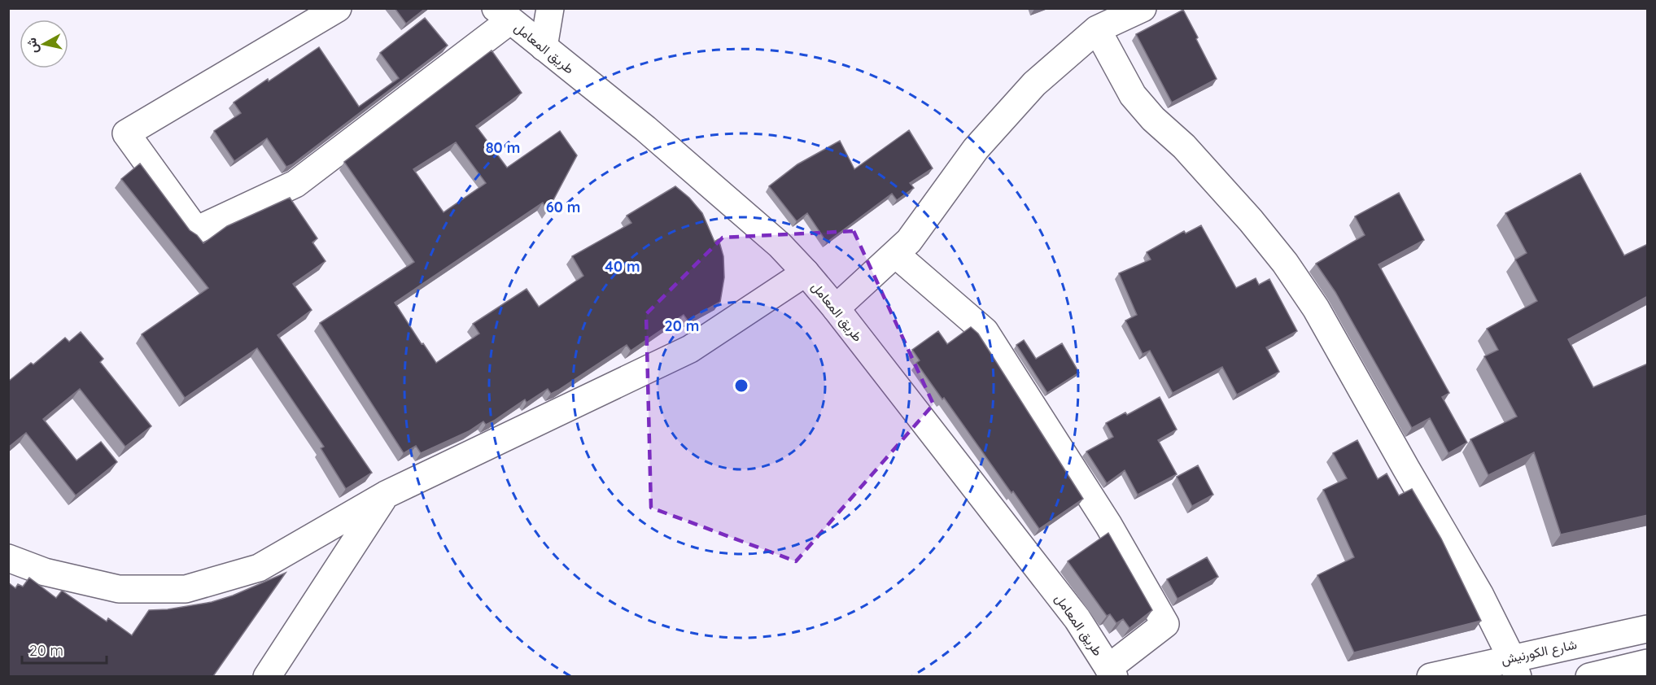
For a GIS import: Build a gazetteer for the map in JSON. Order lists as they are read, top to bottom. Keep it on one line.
{"streets":{"street":["طريق المعامل","شارع الكورنيش"]},"scale_bar":"20 m","north":"left","rings":["80 m","60 m","40 m","20 m"]}
